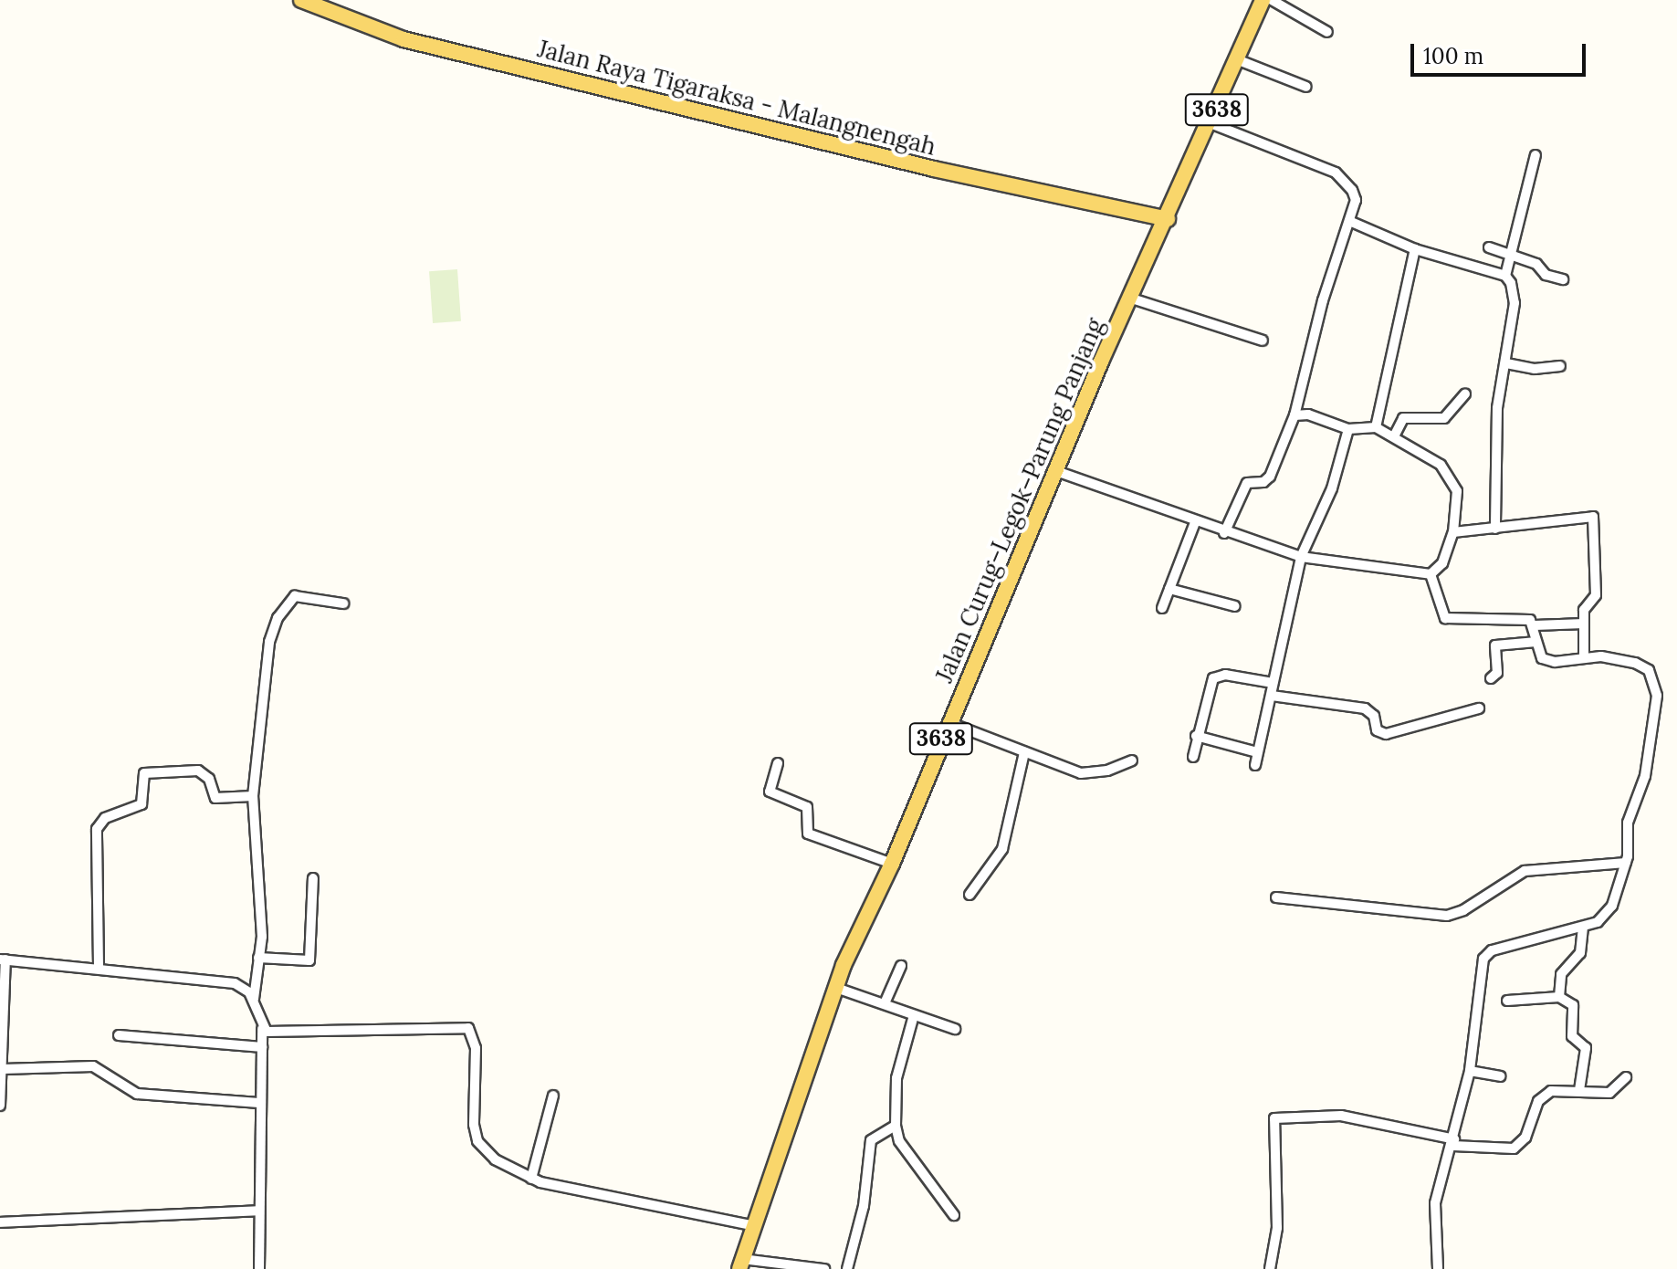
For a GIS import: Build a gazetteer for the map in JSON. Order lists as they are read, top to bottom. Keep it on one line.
{"streets":{"main road":["Jalan Raya Tigaraksa - Malangnengah","3638","Jalan Curug–Legok–Parung Panjang"]},"crossings":[["Jalan Raya Tigaraksa - Malangnengah","Jalan Curug–Legok–Parung Panjang"]],"scale_bar":"100 m"}
